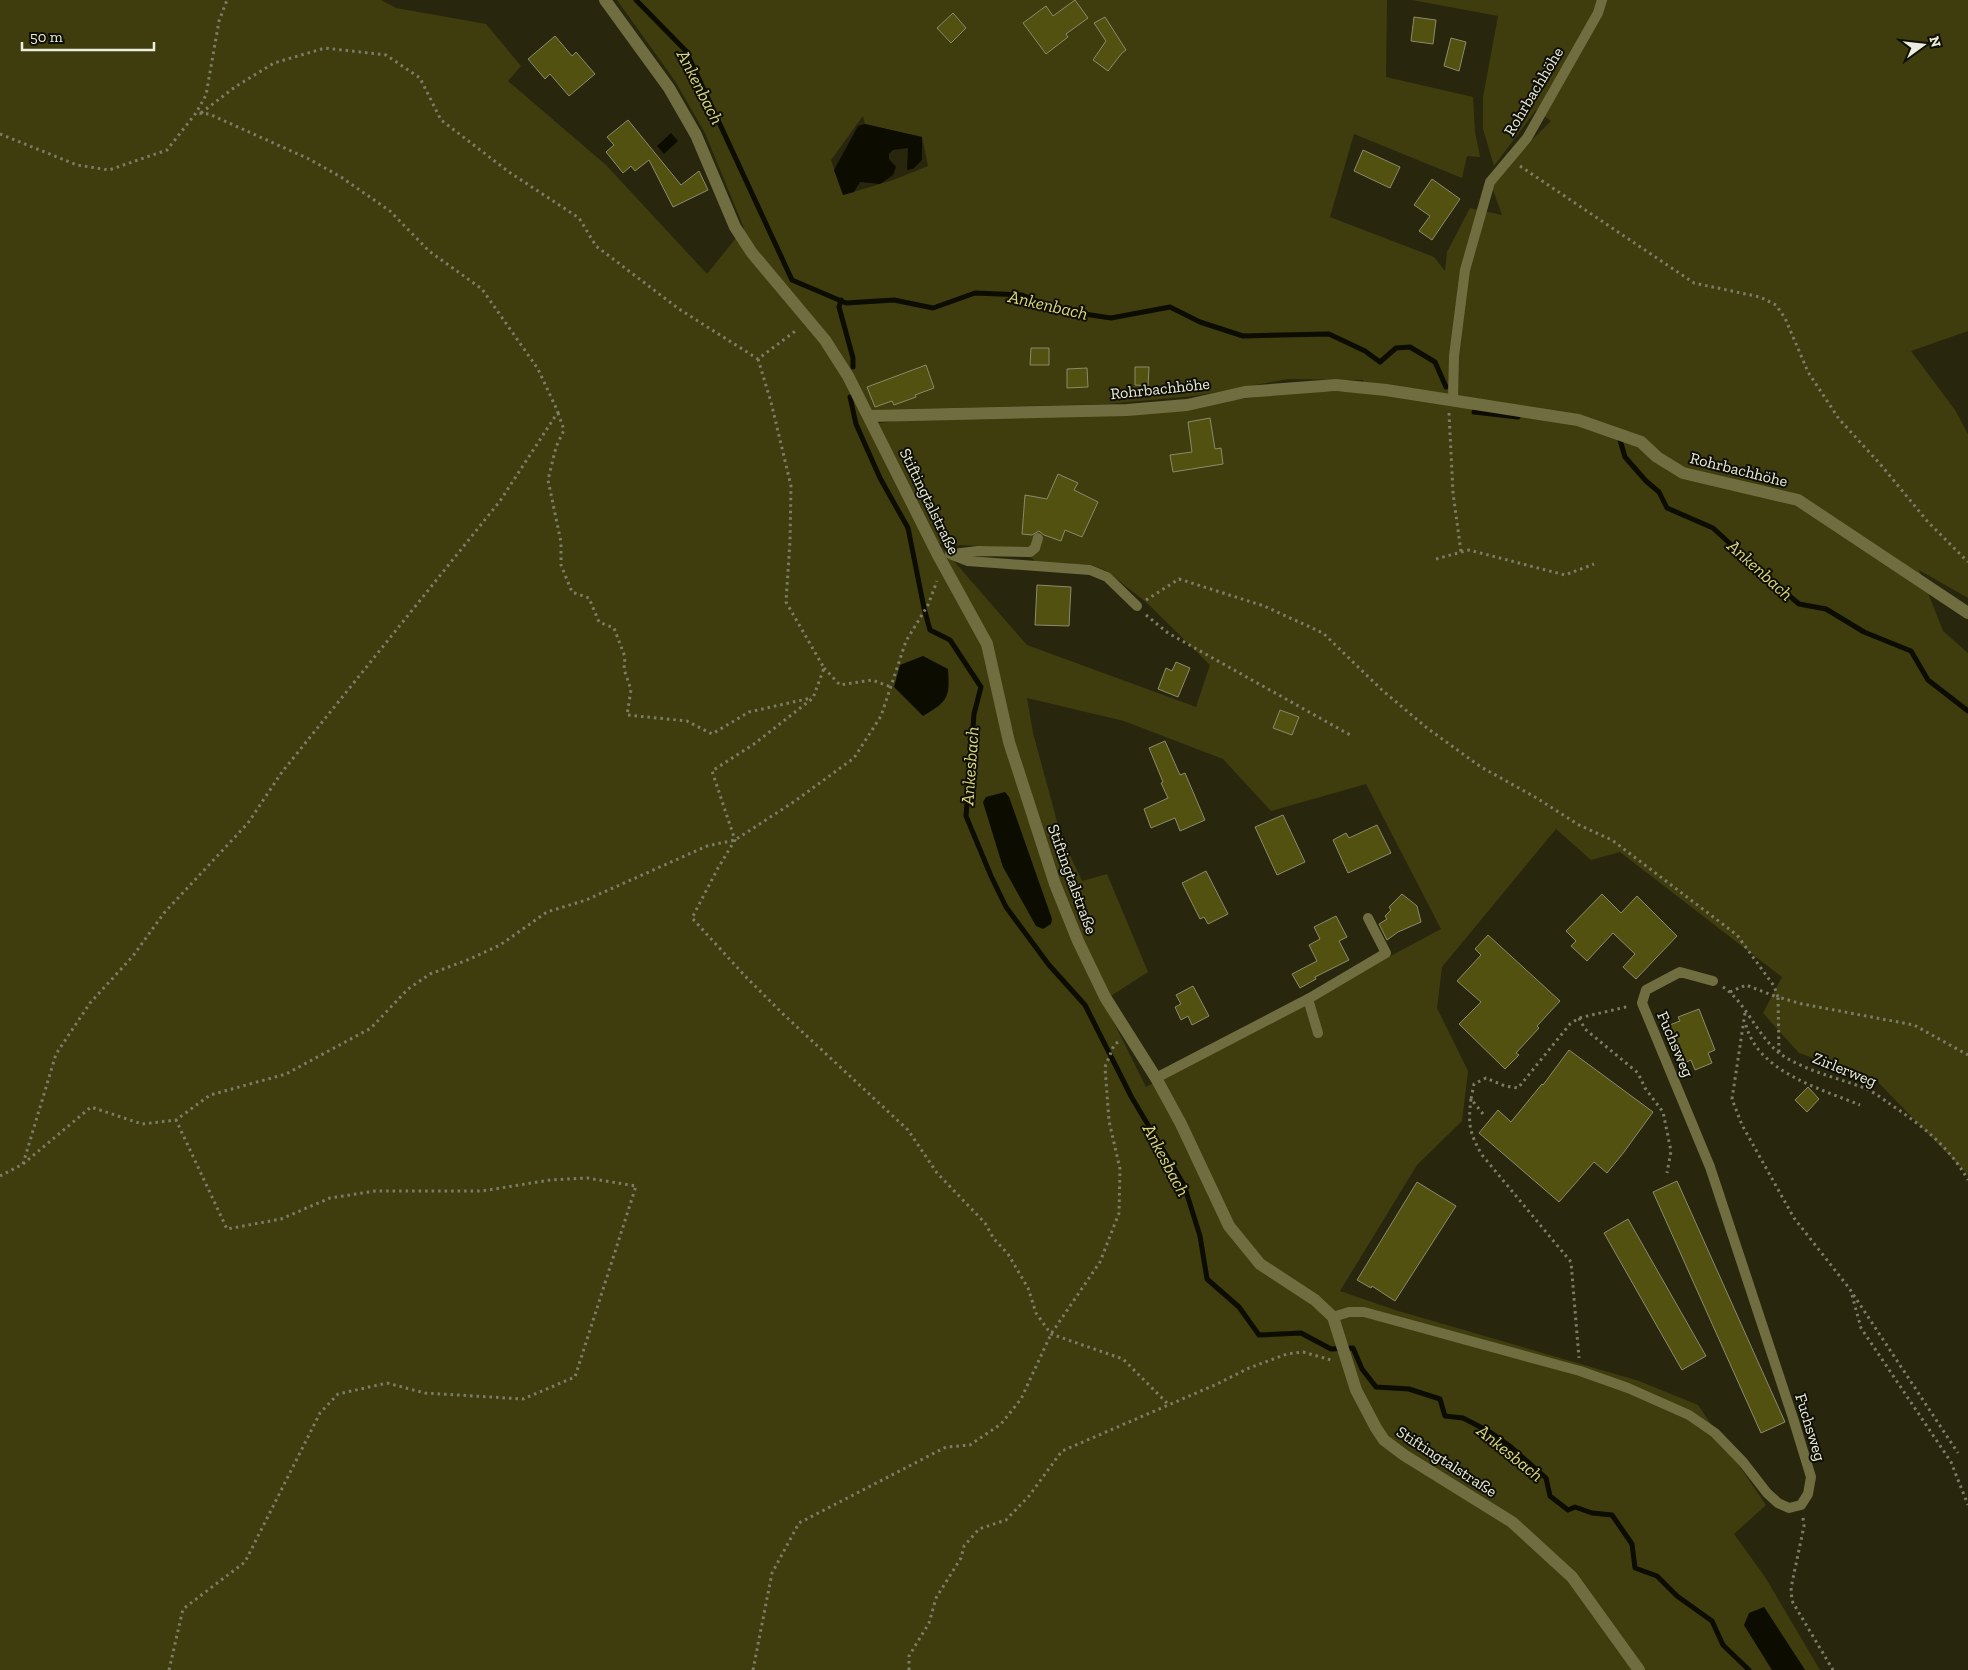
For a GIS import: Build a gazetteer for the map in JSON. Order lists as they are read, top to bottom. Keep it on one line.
{"streets":{"street":["Rohrbachhöhe","Stiftingtalstraße"],"lane":["Fuchsweg"],"path":["Zirlerweg"]},"crossings":[["Rohrbachhöhe","Stiftingtalstraße"],["Fuchsweg","Zirlerweg"]],"water":["Ankenbach","Ankesbach"],"scale_bar":"50 m","north":"right"}
